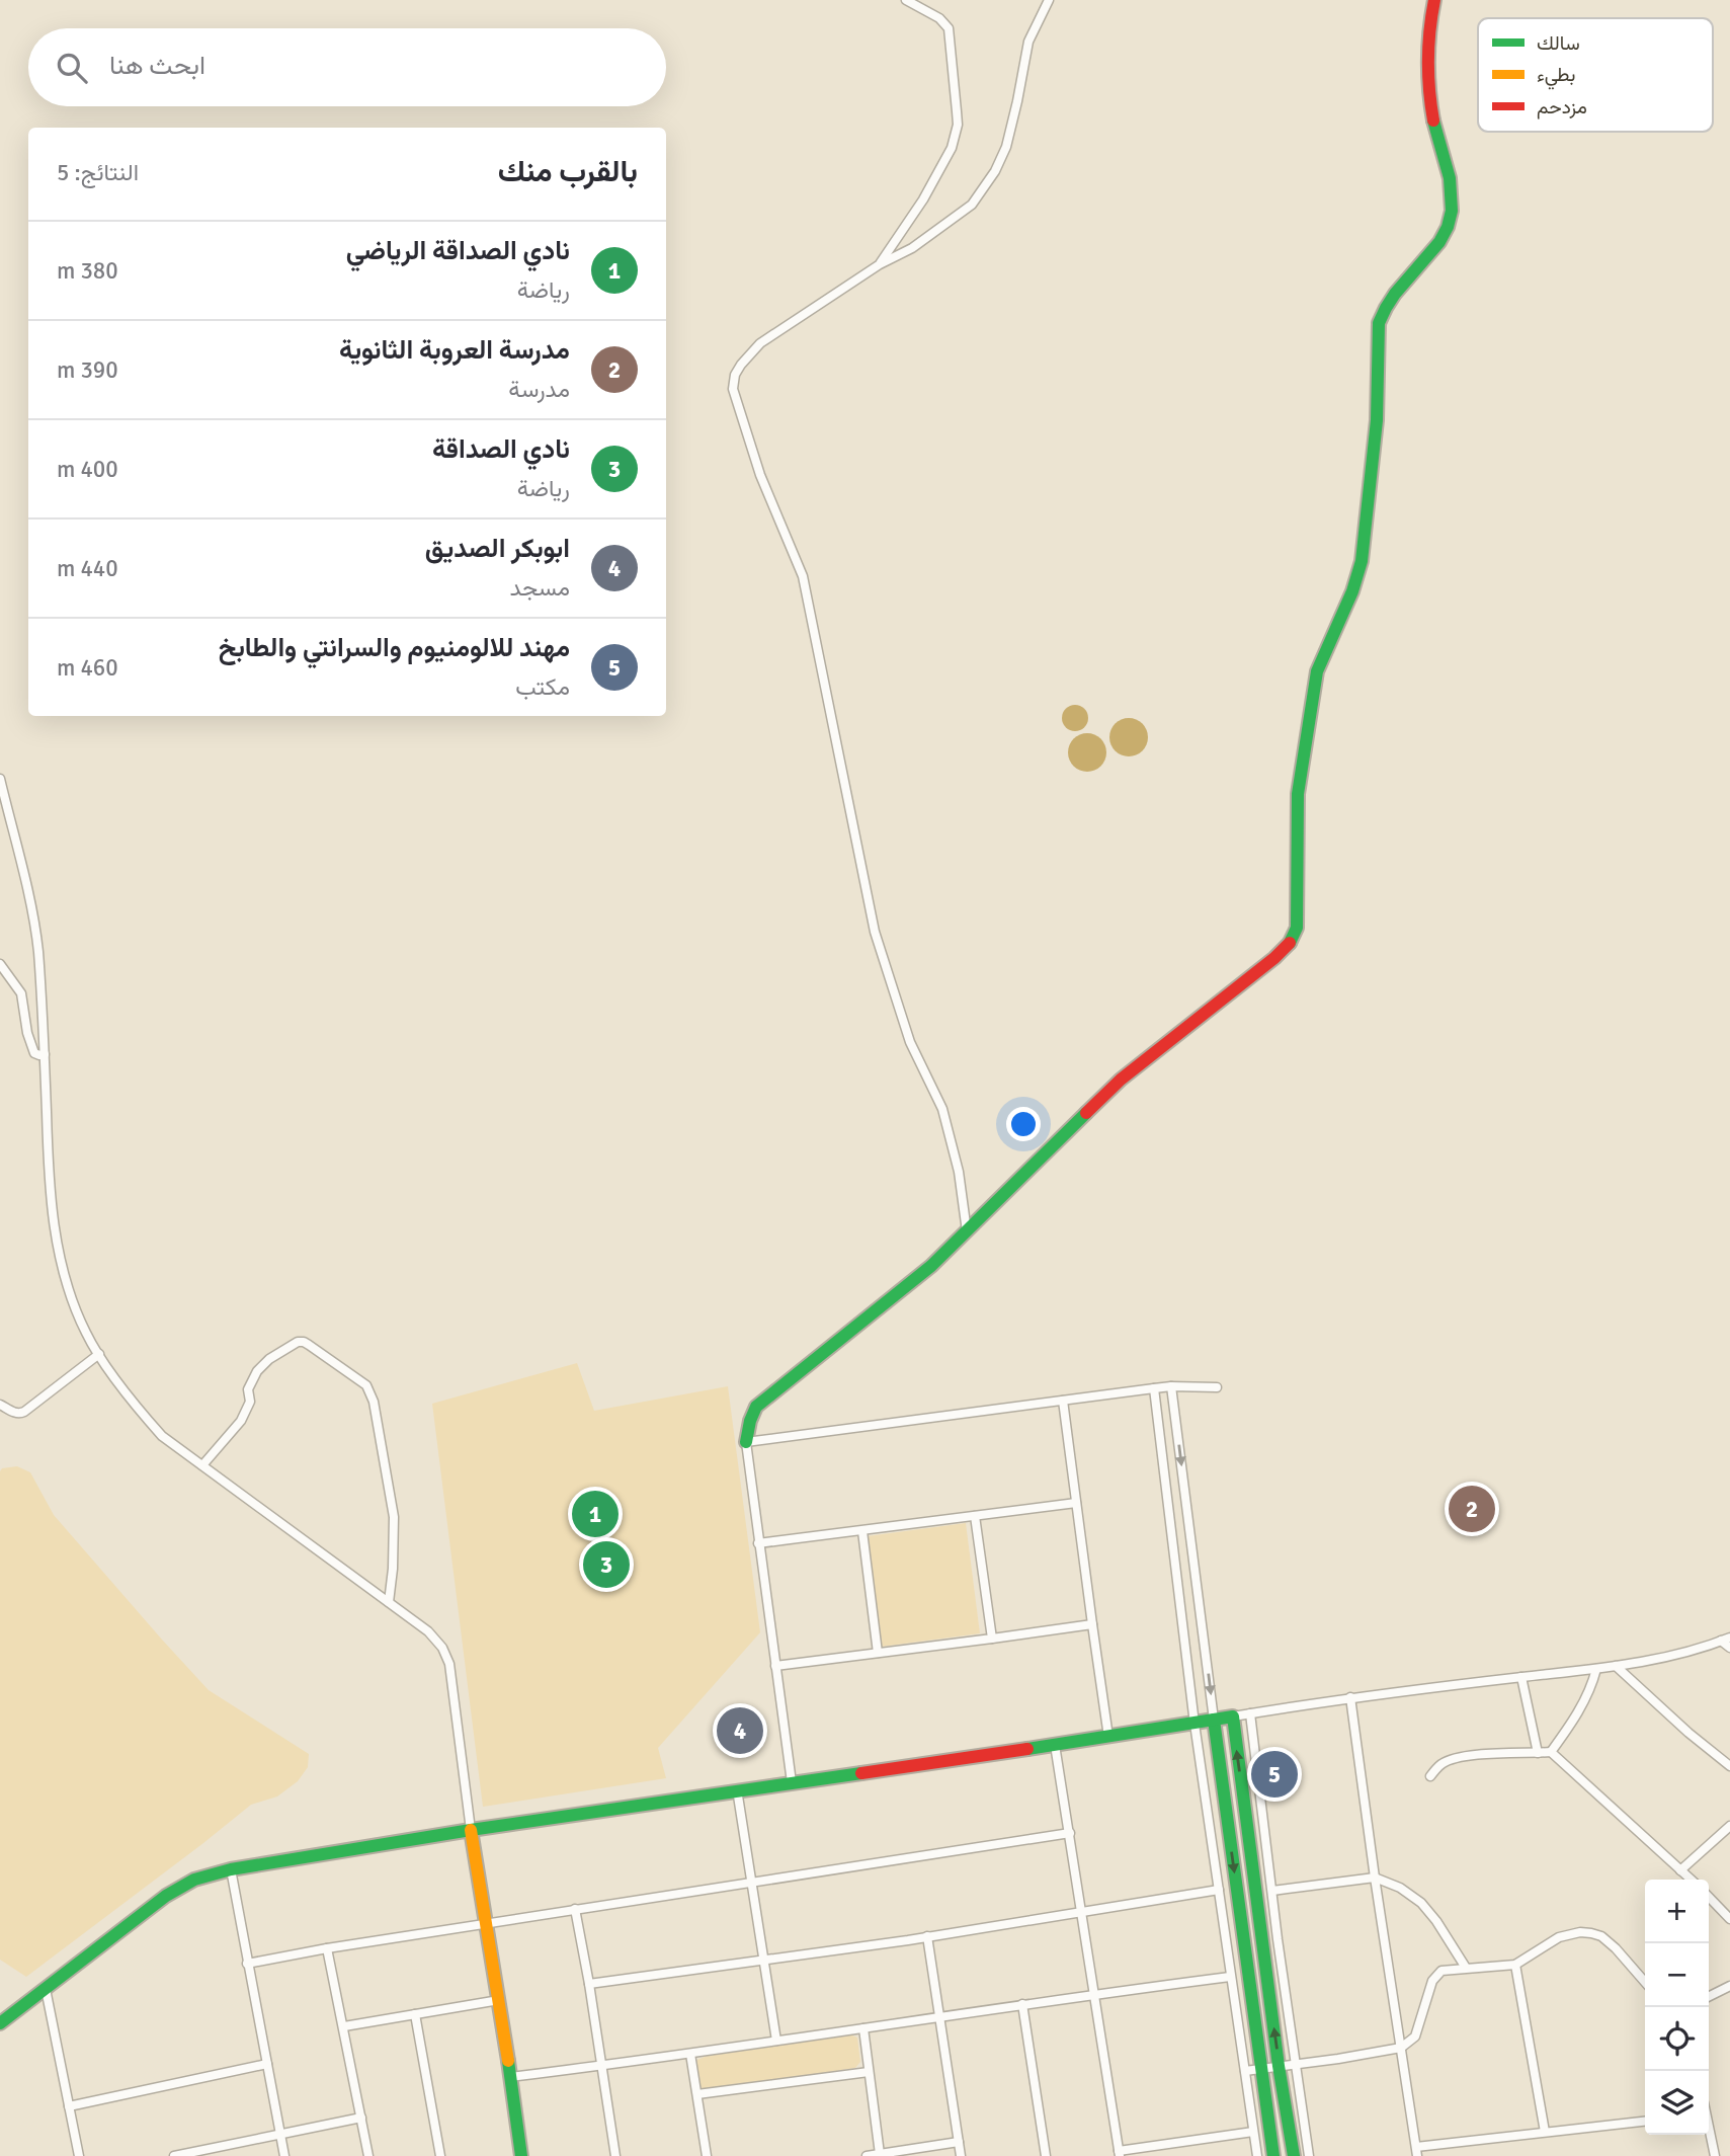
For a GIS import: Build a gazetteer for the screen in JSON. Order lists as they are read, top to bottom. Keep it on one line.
{"legend":["سالك","بطيء","مزدحم"],"page":{"search":"ابحث هنا","heading":["بالقرب منك","النتائج: 5"],"list":[{"mark":"1","name":"نادي الصداقة الرياضي","note":"رياضة","value":"380 m"},{"mark":"2","name":"مدرسة العروبة الثانوية","note":"مدرسة","value":"390 m"},{"mark":"3","name":"نادي الصداقة","note":"رياضة","value":"400 m"},{"mark":"4","name":"ابوبكر الصديق","note":"مسجد","value":"440 m"},{"mark":"5","name":"مهند للالومنيوم والسرانتي والطابخ","note":"مكتب","value":"460 m"}],"pins":["2","1","3","4","5"],"map_buttons":["+","−"]}}
